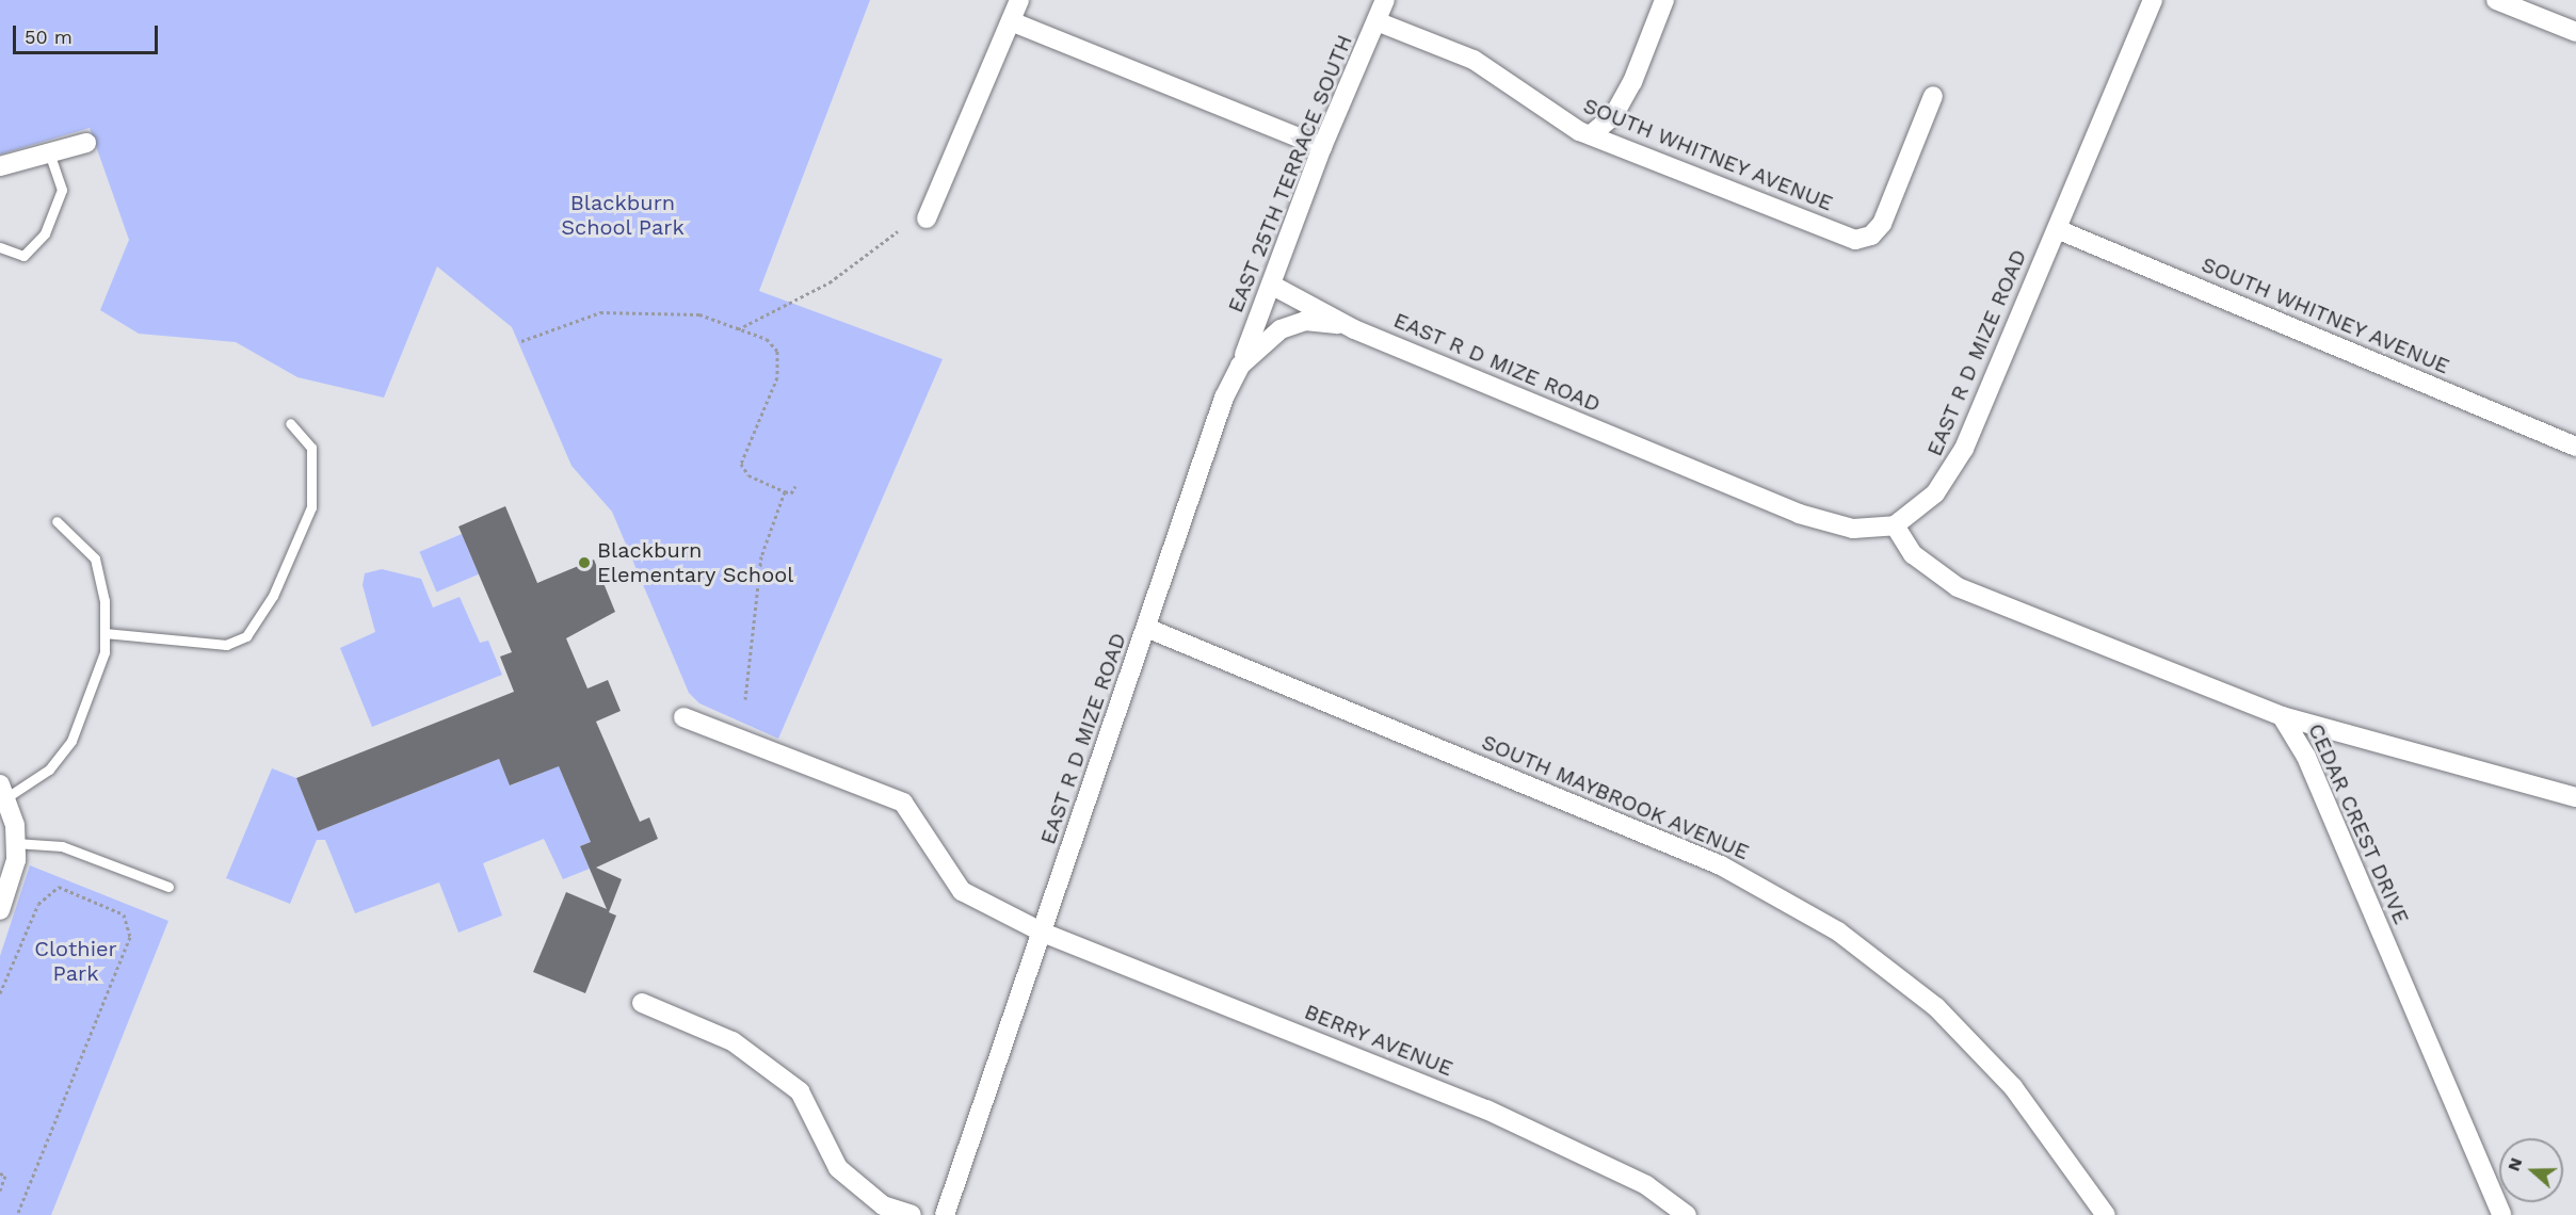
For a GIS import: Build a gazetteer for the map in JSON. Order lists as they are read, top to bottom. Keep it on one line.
{"streets":{"street":["SOUTH WHITNEY AVENUE","EAST 25TH TERRACE SOUTH","EAST R D MIZE ROAD","SOUTH MAYBROOK AVENUE","CEDAR CREST DRIVE","BERRY AVENUE"]},"crossings":[["SOUTH WHITNEY AVENUE","EAST 25TH TERRACE SOUTH"],["SOUTH WHITNEY AVENUE","EAST R D MIZE ROAD"],["EAST 25TH TERRACE SOUTH","EAST R D MIZE ROAD"],["EAST R D MIZE ROAD","SOUTH MAYBROOK AVENUE"],["EAST R D MIZE ROAD","CEDAR CREST DRIVE"],["EAST R D MIZE ROAD","BERRY AVENUE"]],"parks":["Blackburn School Park","Clothier Park"],"places":["Blackburn Elementary School"],"scale_bar":"50 m","north":"left"}
